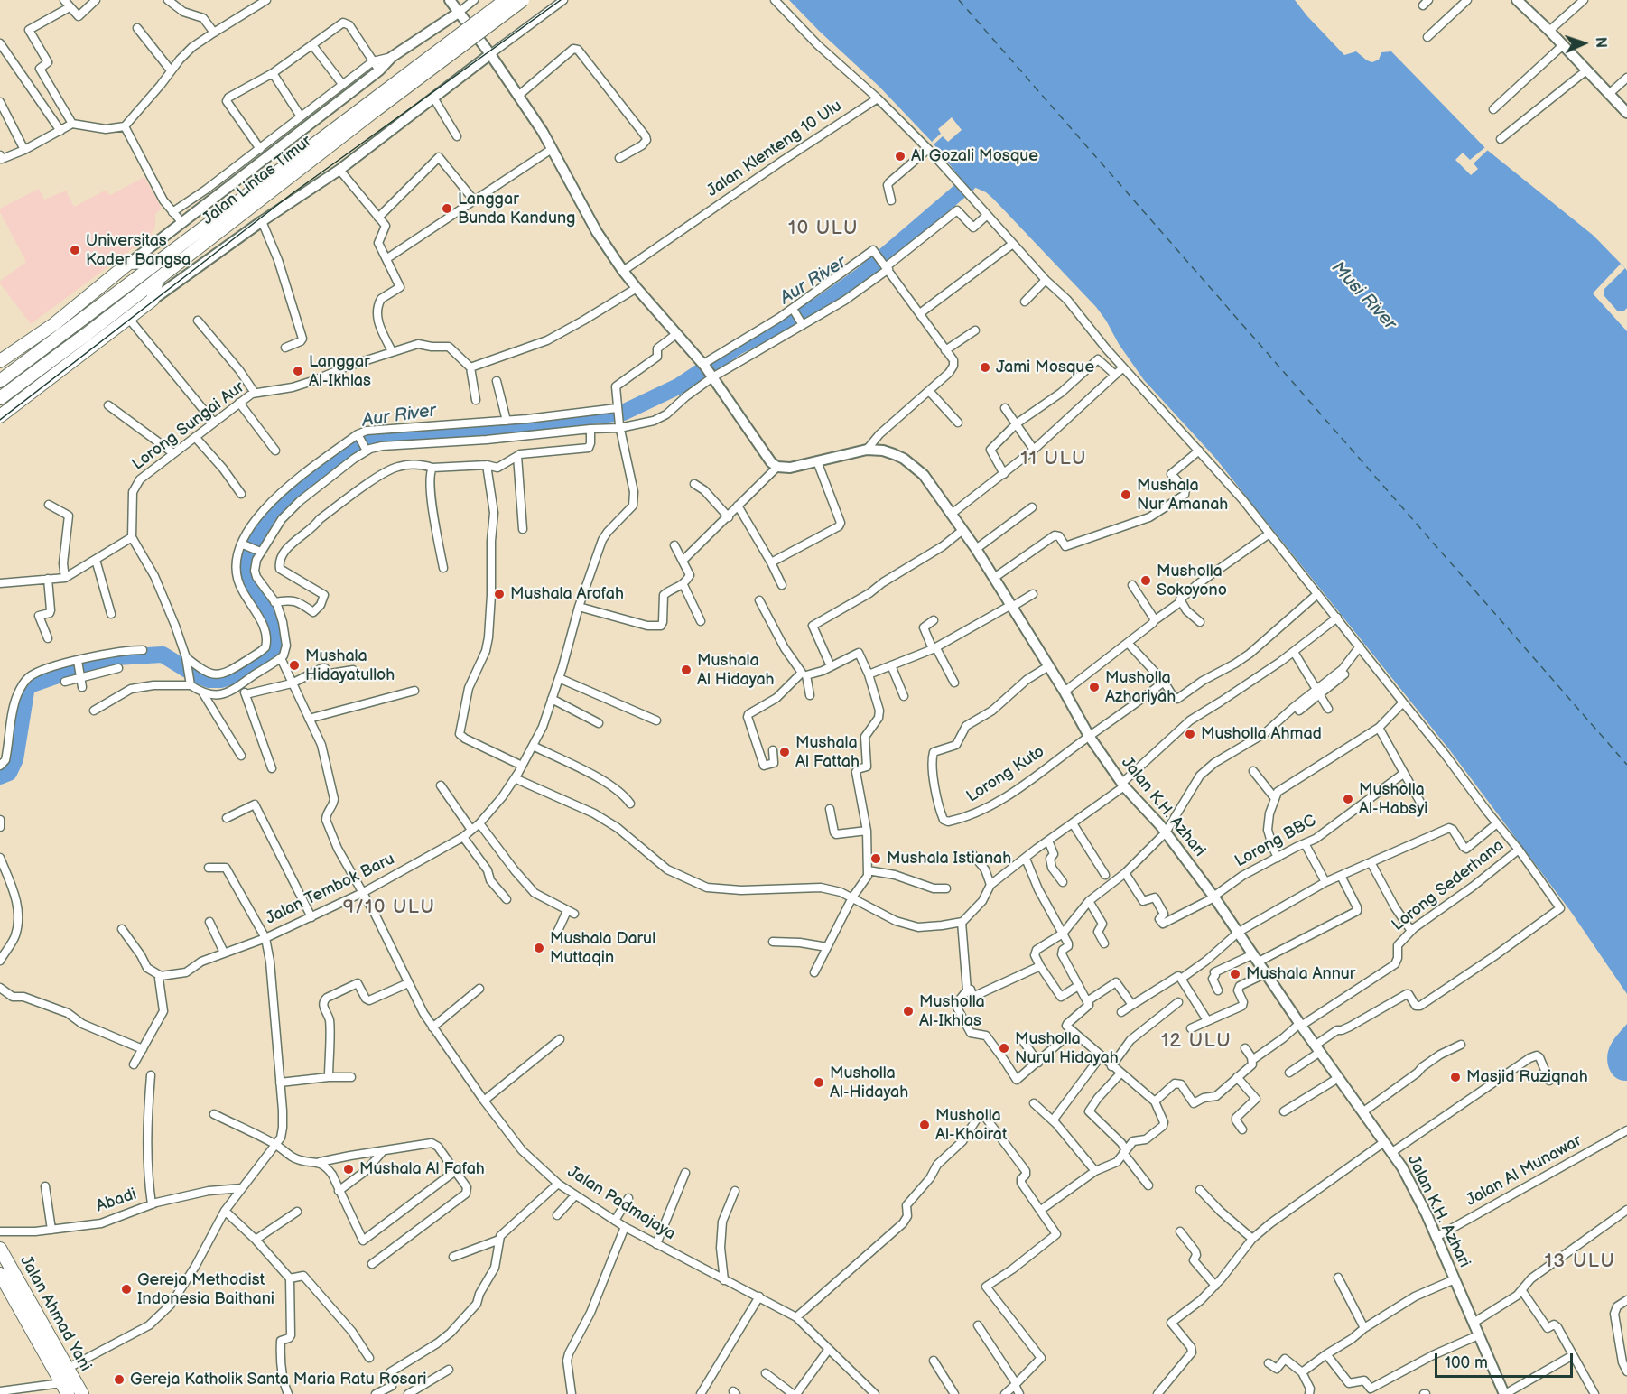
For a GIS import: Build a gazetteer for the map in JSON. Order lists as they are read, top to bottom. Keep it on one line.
{"streets":{"highway":["Jalan Lintas Timur","Jalan Ahmad Yani"],"street":["Jalan Klenteng 10 Ulu","Lorong Sungai Aur","Lorong Kuto","Jalan K.H. Azhari","Lorong BBC","Lorong Sederhana","Jalan Tembok Baru","Jalan Al Munawar","Abadi","Jalan Padmajaya"]},"crossings":[["Lorong Kuto","Jalan K.H. Azhari"],["Jalan K.H. Azhari","Lorong BBC"],["Jalan K.H. Azhari","Lorong Sederhana"],["Jalan K.H. Azhari","Jalan Al Munawar"],["Jalan Tembok Baru","Abadi"],["Jalan Tembok Baru","Jalan Padmajaya"],["Jalan Tembok Baru","Jalan Ahmad Yani"]],"districts":["10 ULU","11 ULU","9/10 ULU","12 ULU","13 ULU"],"water":["Aur River","Musi River"],"places":["Al Gozali Mosque","Langgar Bunda Kandung","Universitas Kader Bangsa","Jami Mosque","Langgar Al-Ikhlas","Mushala Nur Amanah","Musholla Sokoyono","Mushala Arofah","Mushala Hidayatulloh","Mushala Al Hidayah","Musholla Azhariyah","Musholla Ahmad","Mushala Al Fattah","Musholla Al-Habsyi","Mushala Istianah","Mushala Darul Muttaqin","Mushala Annur","Musholla Al-Ikhlas","Musholla Nurul Hidayah","Masjid Ruziqnah","Musholla Al-Hidayah","Musholla Al-Khoirat","Mushala Al Fafah","Gereja Methodist Indonesia Baithani","Gereja Katholik Santa Maria Ratu Rosari"],"scale_bar":"100 m","north":"right"}
